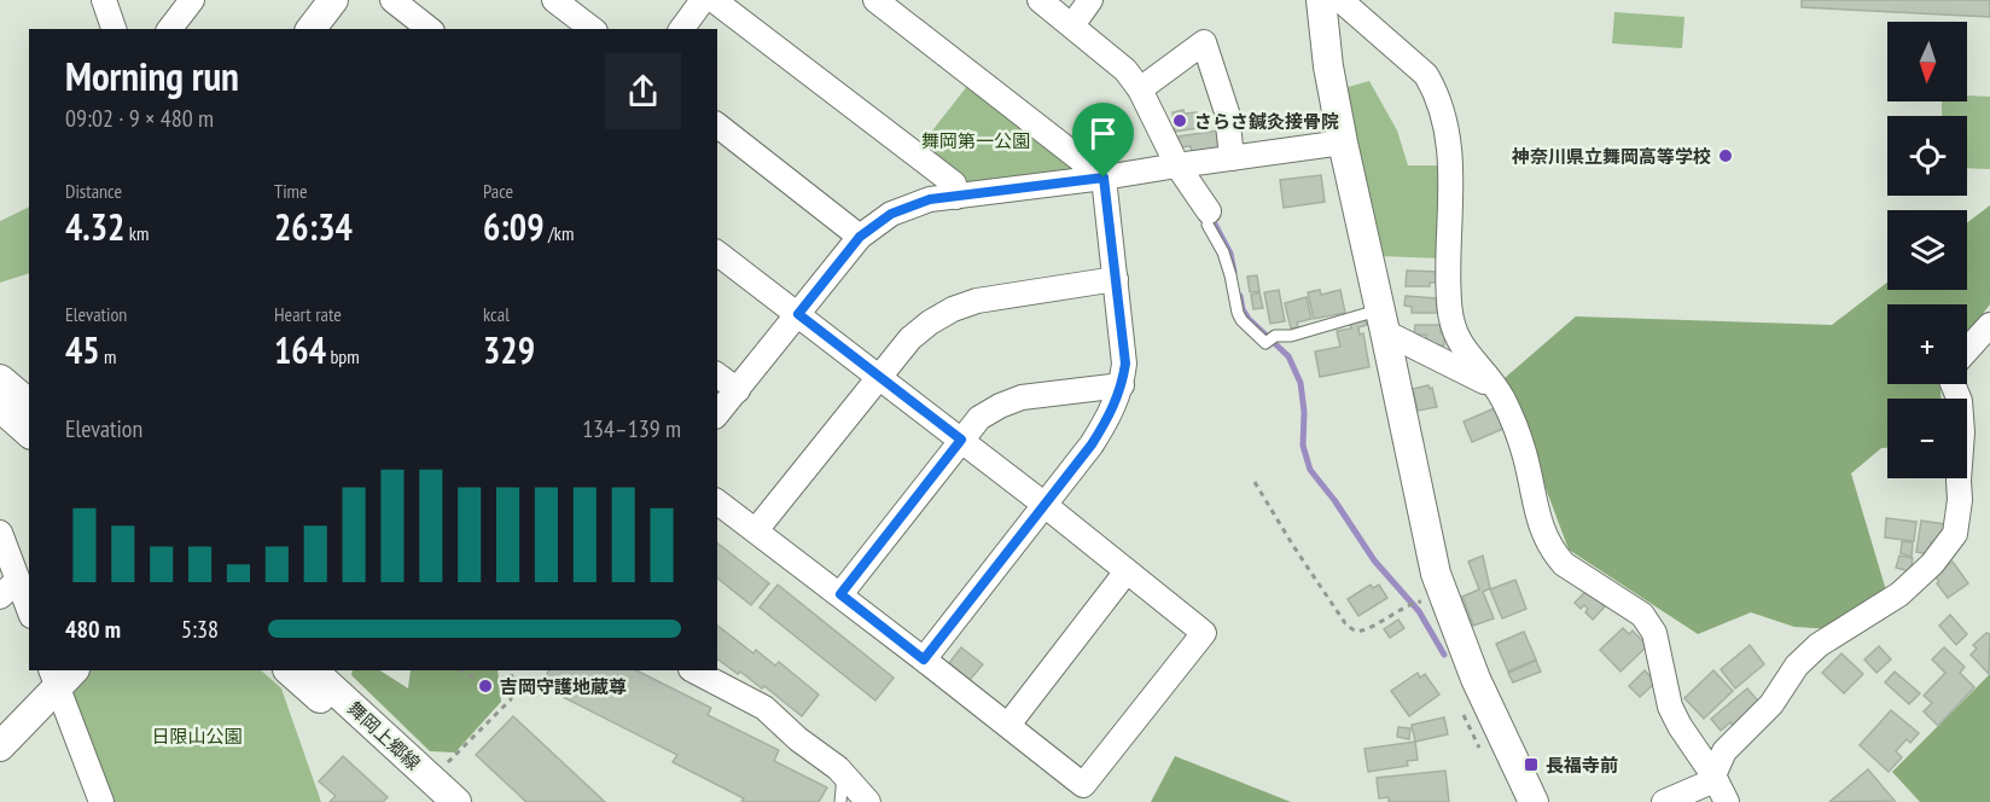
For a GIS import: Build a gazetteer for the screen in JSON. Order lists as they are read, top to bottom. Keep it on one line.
{"streets":{"street":["舞岡上郷線"]},"parks":["舞岡第一公園","日限山公園"],"places":{"other":["さらさ鍼灸接骨院","神奈川県立舞岡高等学校","吉岡守護地蔵尊"],"transit":["長福寺前"]},"north":"bottom","page":{"map_buttons":["+","−"],"heading":["Morning run","09:02 · 9 × 480 m"],"stats":[["Distance","4.32 km"],["Time","26:34"],["Pace","6:09 /km"],["Elevation","45 m"],["Heart rate","164 bpm"],["kcal","329"]],"chart":["Elevation","134–139 m"],"list":[{"name":"480 m","note":"5:38"}]}}
